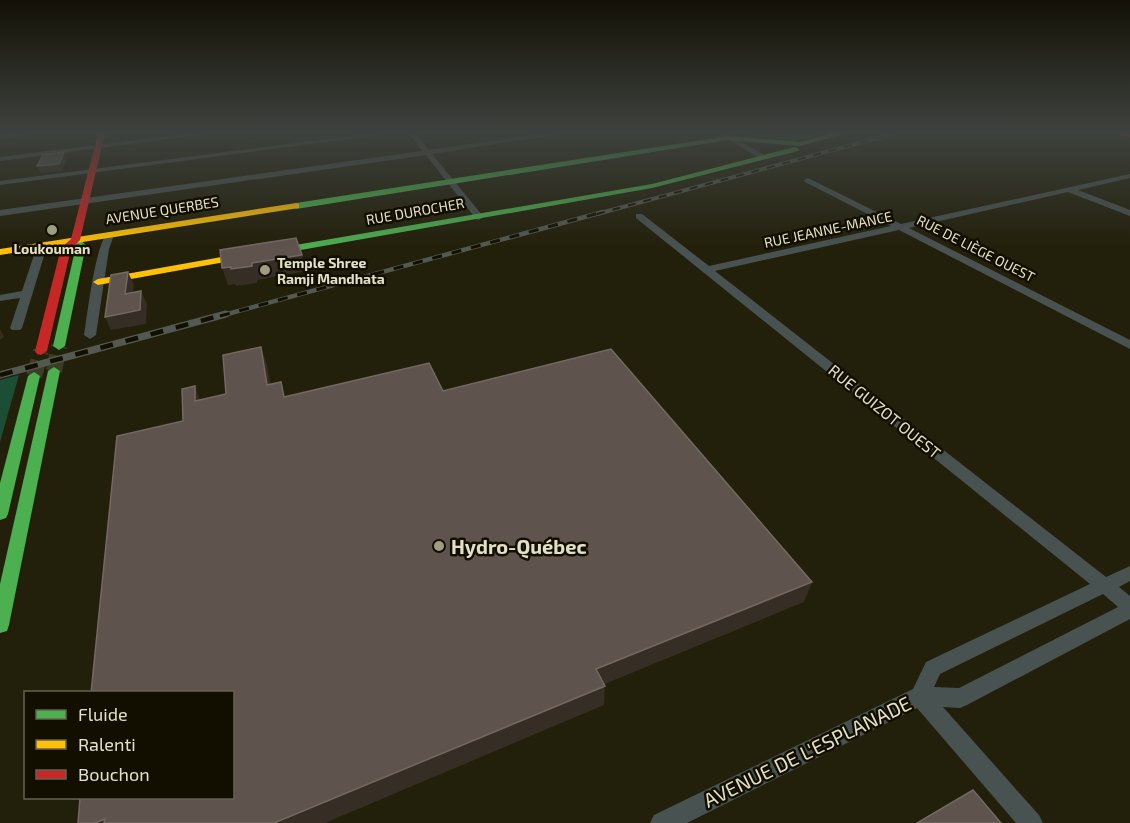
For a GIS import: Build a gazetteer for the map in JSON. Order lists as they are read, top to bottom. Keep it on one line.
{"streets":{"street":["AVENUE QUERBES","RUE DUROCHER","RUE JEANNE-MANCE","RUE DE LIÈGE OUEST","RUE GUIZOT OUEST","AVENUE DE L'ESPLANADE"]},"crossings":[["RUE JEANNE-MANCE","RUE DE LIÈGE OUEST"],["RUE JEANNE-MANCE","RUE GUIZOT OUEST"],["RUE GUIZOT OUEST","AVENUE DE L'ESPLANADE"]],"places":["Loukouman","Temple Shree Ramji Mandhata","Hydro-Québec"],"legend":["Fluide","Ralenti","Bouchon"]}
